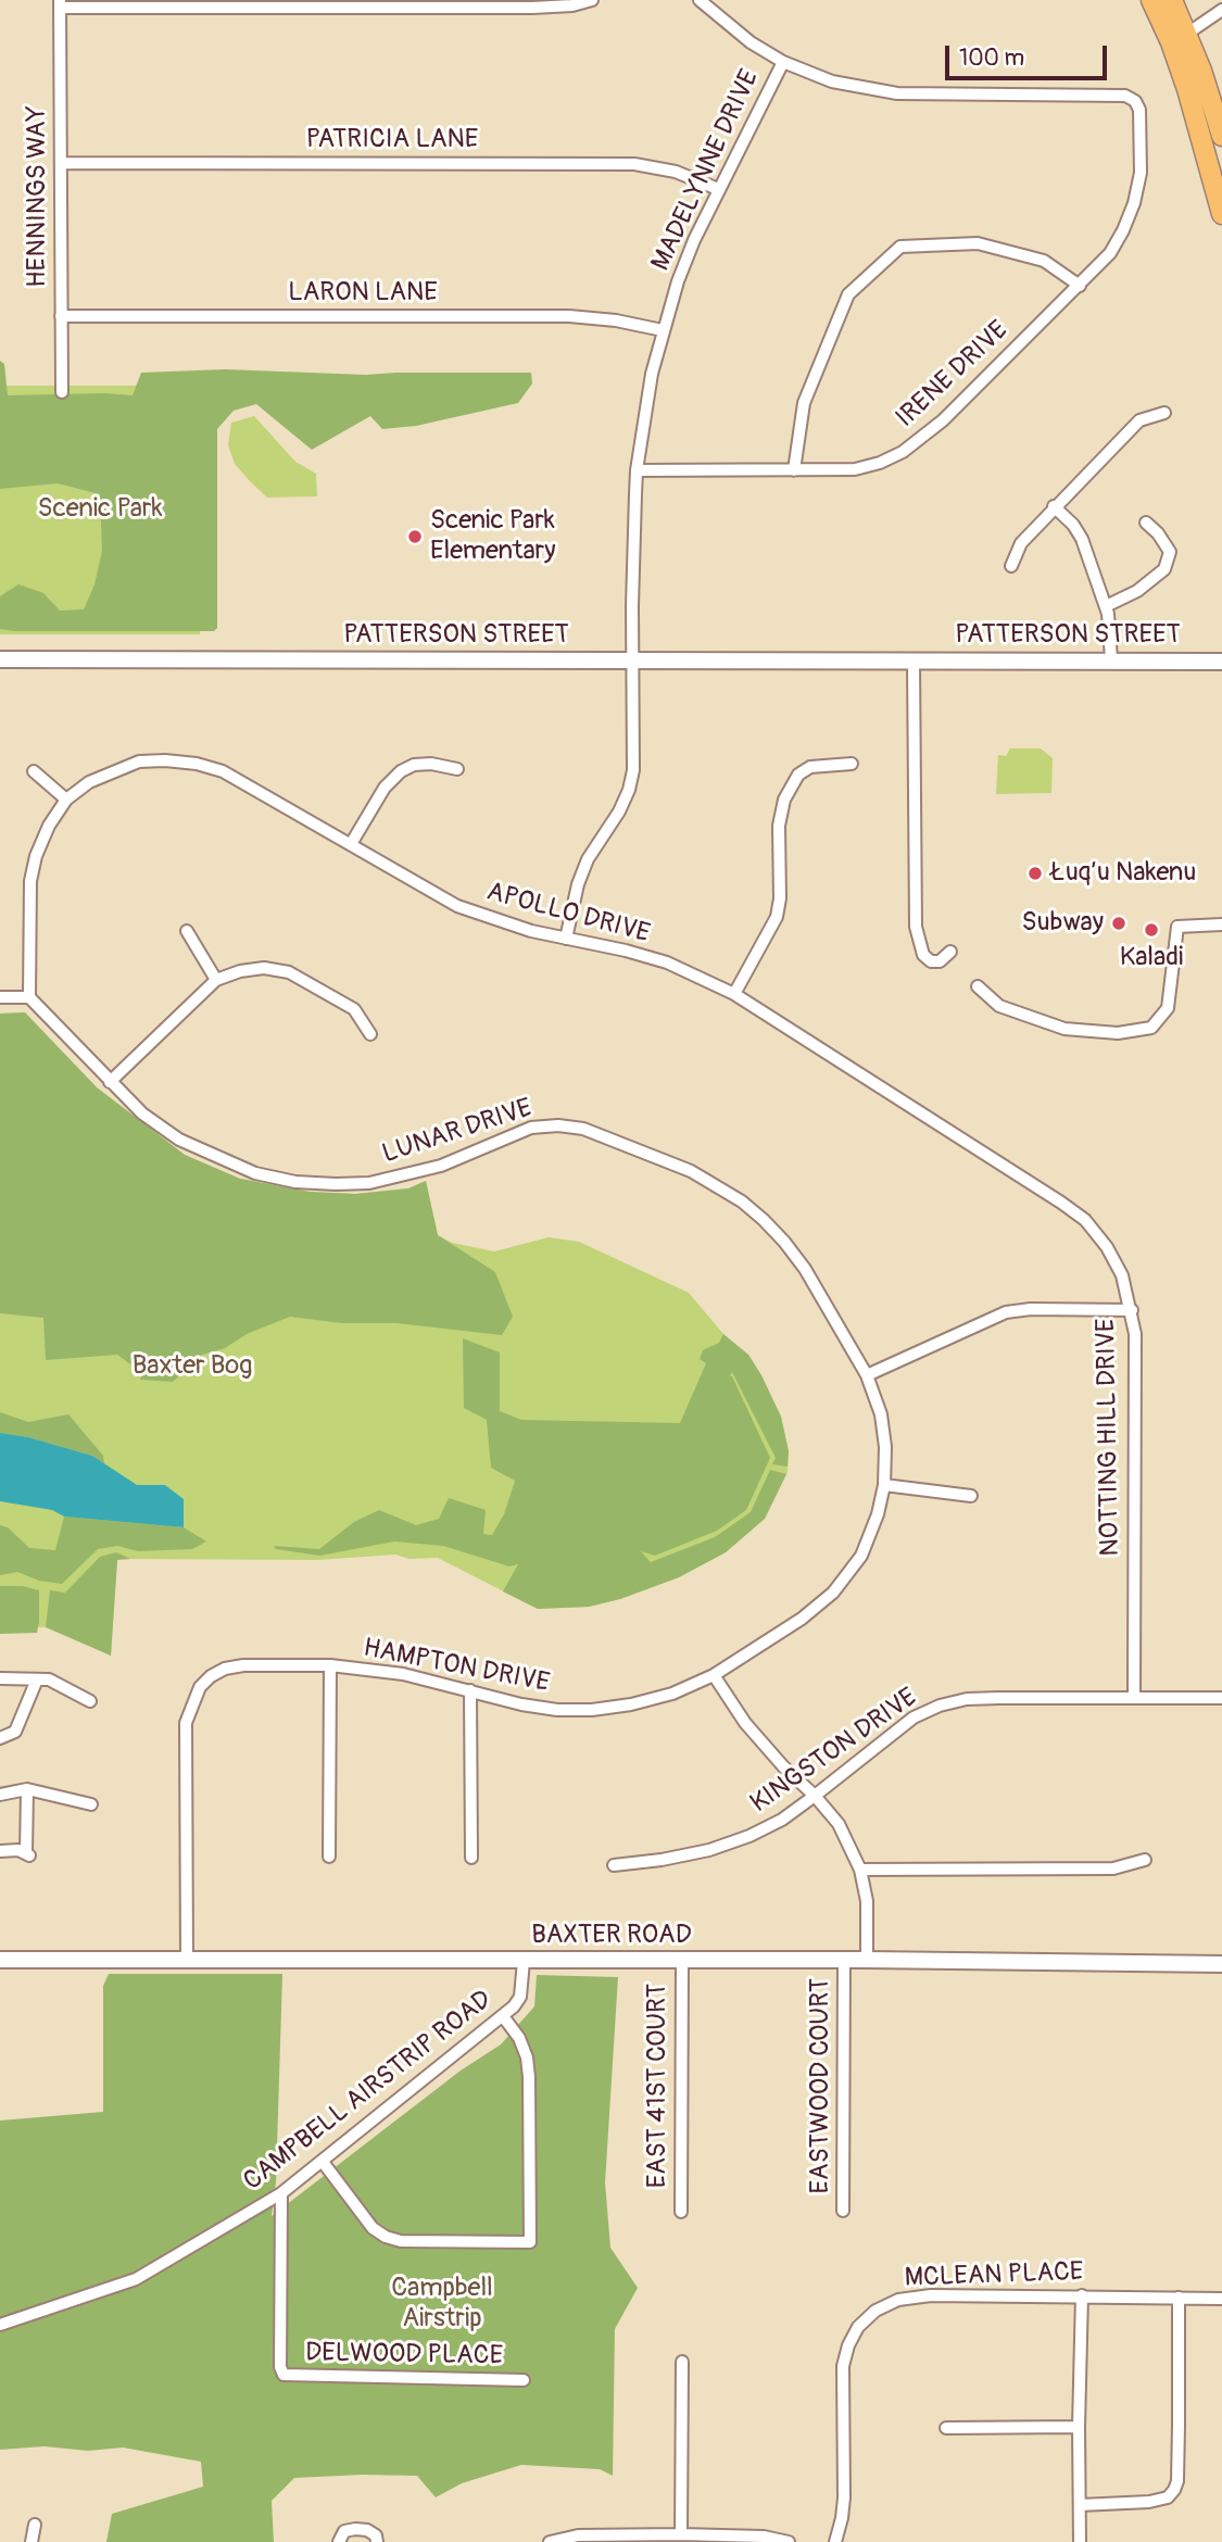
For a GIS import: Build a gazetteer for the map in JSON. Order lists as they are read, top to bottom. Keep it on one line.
{"streets":{"street":["PATRICIA LANE","MADELYNNE DRIVE","HENNINGS WAY","LARON LANE","IRENE DRIVE","PATTERSON STREET","APOLLO DRIVE","LUNAR DRIVE","NOTTING HILL DRIVE","HAMPTON DRIVE","KINGSTON DRIVE","BAXTER ROAD","EAST 41ST COURT","EASTWOOD COURT","CAMPBELL AIRSTRIP ROAD","MCLEAN PLACE","DELWOOD PLACE"]},"crossings":[["PATRICIA LANE","MADELYNNE DRIVE"],["PATRICIA LANE","HENNINGS WAY"],["MADELYNNE DRIVE","LARON LANE"],["MADELYNNE DRIVE","IRENE DRIVE"],["MADELYNNE DRIVE","PATTERSON STREET"],["MADELYNNE DRIVE","APOLLO DRIVE"],["HENNINGS WAY","LARON LANE"],["APOLLO DRIVE","LUNAR DRIVE"],["APOLLO DRIVE","NOTTING HILL DRIVE"],["LUNAR DRIVE","HAMPTON DRIVE"],["NOTTING HILL DRIVE","KINGSTON DRIVE"],["HAMPTON DRIVE","BAXTER ROAD"],["BAXTER ROAD","EAST 41ST COURT"],["BAXTER ROAD","EASTWOOD COURT"],["BAXTER ROAD","CAMPBELL AIRSTRIP ROAD"],["CAMPBELL AIRSTRIP ROAD","DELWOOD PLACE"]],"parks":["Scenic Park","Baxter Bog","Campbell Airstrip"],"places":["Scenic Park Elementary","Łuq’u Nakenu","Subway","Kaladi"],"scale_bar":"100 m"}
